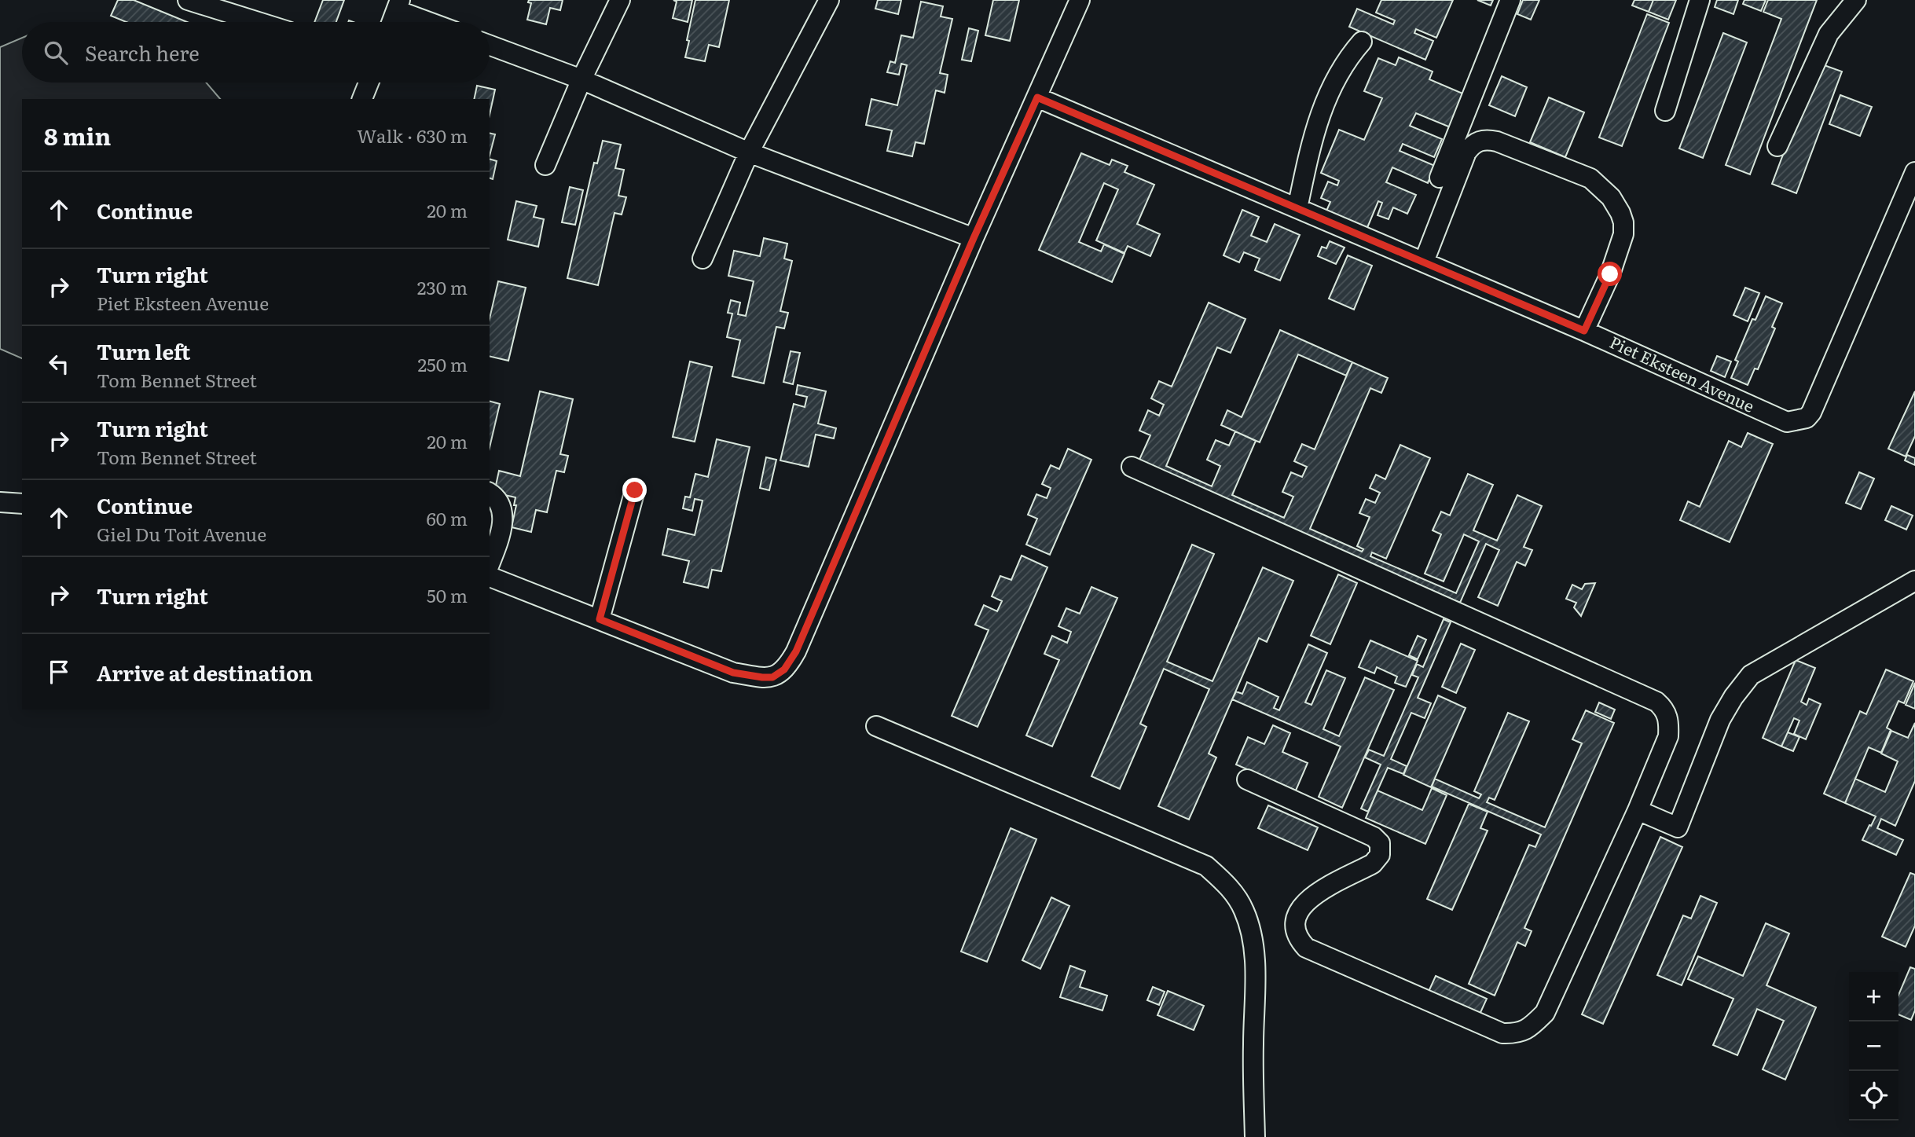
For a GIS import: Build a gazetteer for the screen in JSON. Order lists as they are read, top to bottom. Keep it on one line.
{"streets":{"street":["Piet Eksteen Avenue"]},"page":{"search":"Search here","heading":["8 min","Walk · 630 m"],"list":[["Continue","20 m"],["Turn right","Piet Eksteen Avenue","230 m"],["Turn left","Tom Bennet Street","250 m"],["Turn right","Tom Bennet Street","20 m"],["Continue","Giel Du Toit Avenue","60 m"],["Turn right","50 m"],"Arrive at destination"],"map_buttons":["+","−"]}}
